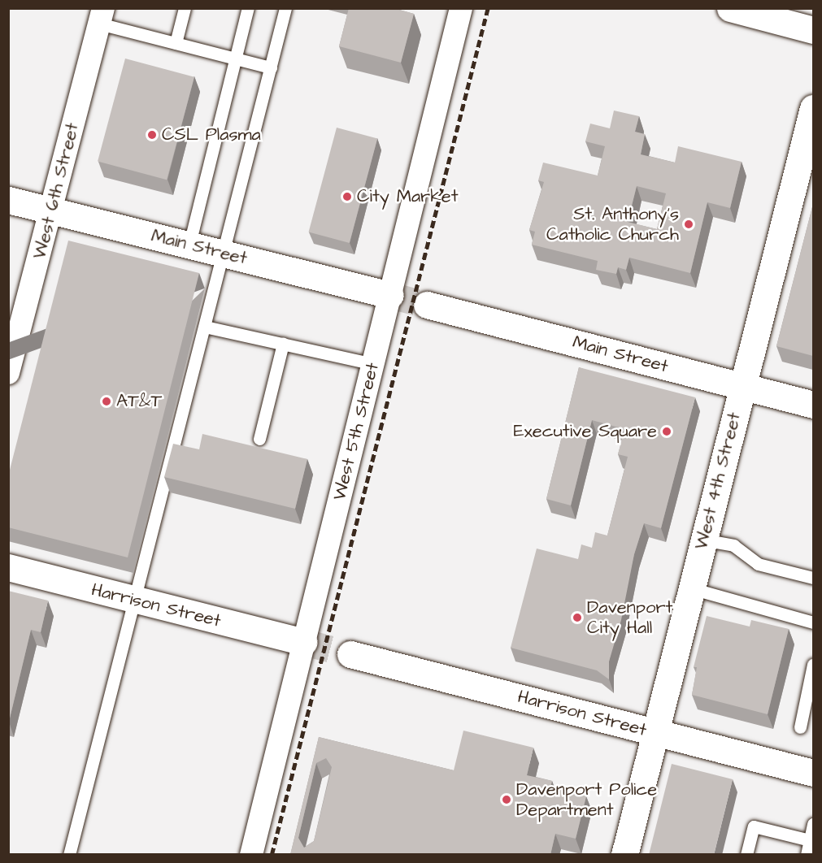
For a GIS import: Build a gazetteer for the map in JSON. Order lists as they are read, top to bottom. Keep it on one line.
{"streets":{"main road":["Main Street","West 4th Street","Harrison Street"],"street":["West 6th Street","West 5th Street"]},"crossings":[["West 6th Street","Main Street"],["Main Street","West 5th Street"],["Main Street","West 4th Street"],["West 5th Street","Harrison Street"],["West 4th Street","Harrison Street"]],"places":["CSL Plasma","City Market","St. Anthony's Catholic Church","AT&T","Executive Square","Davenport City Hall","Davenport Police Department"]}
